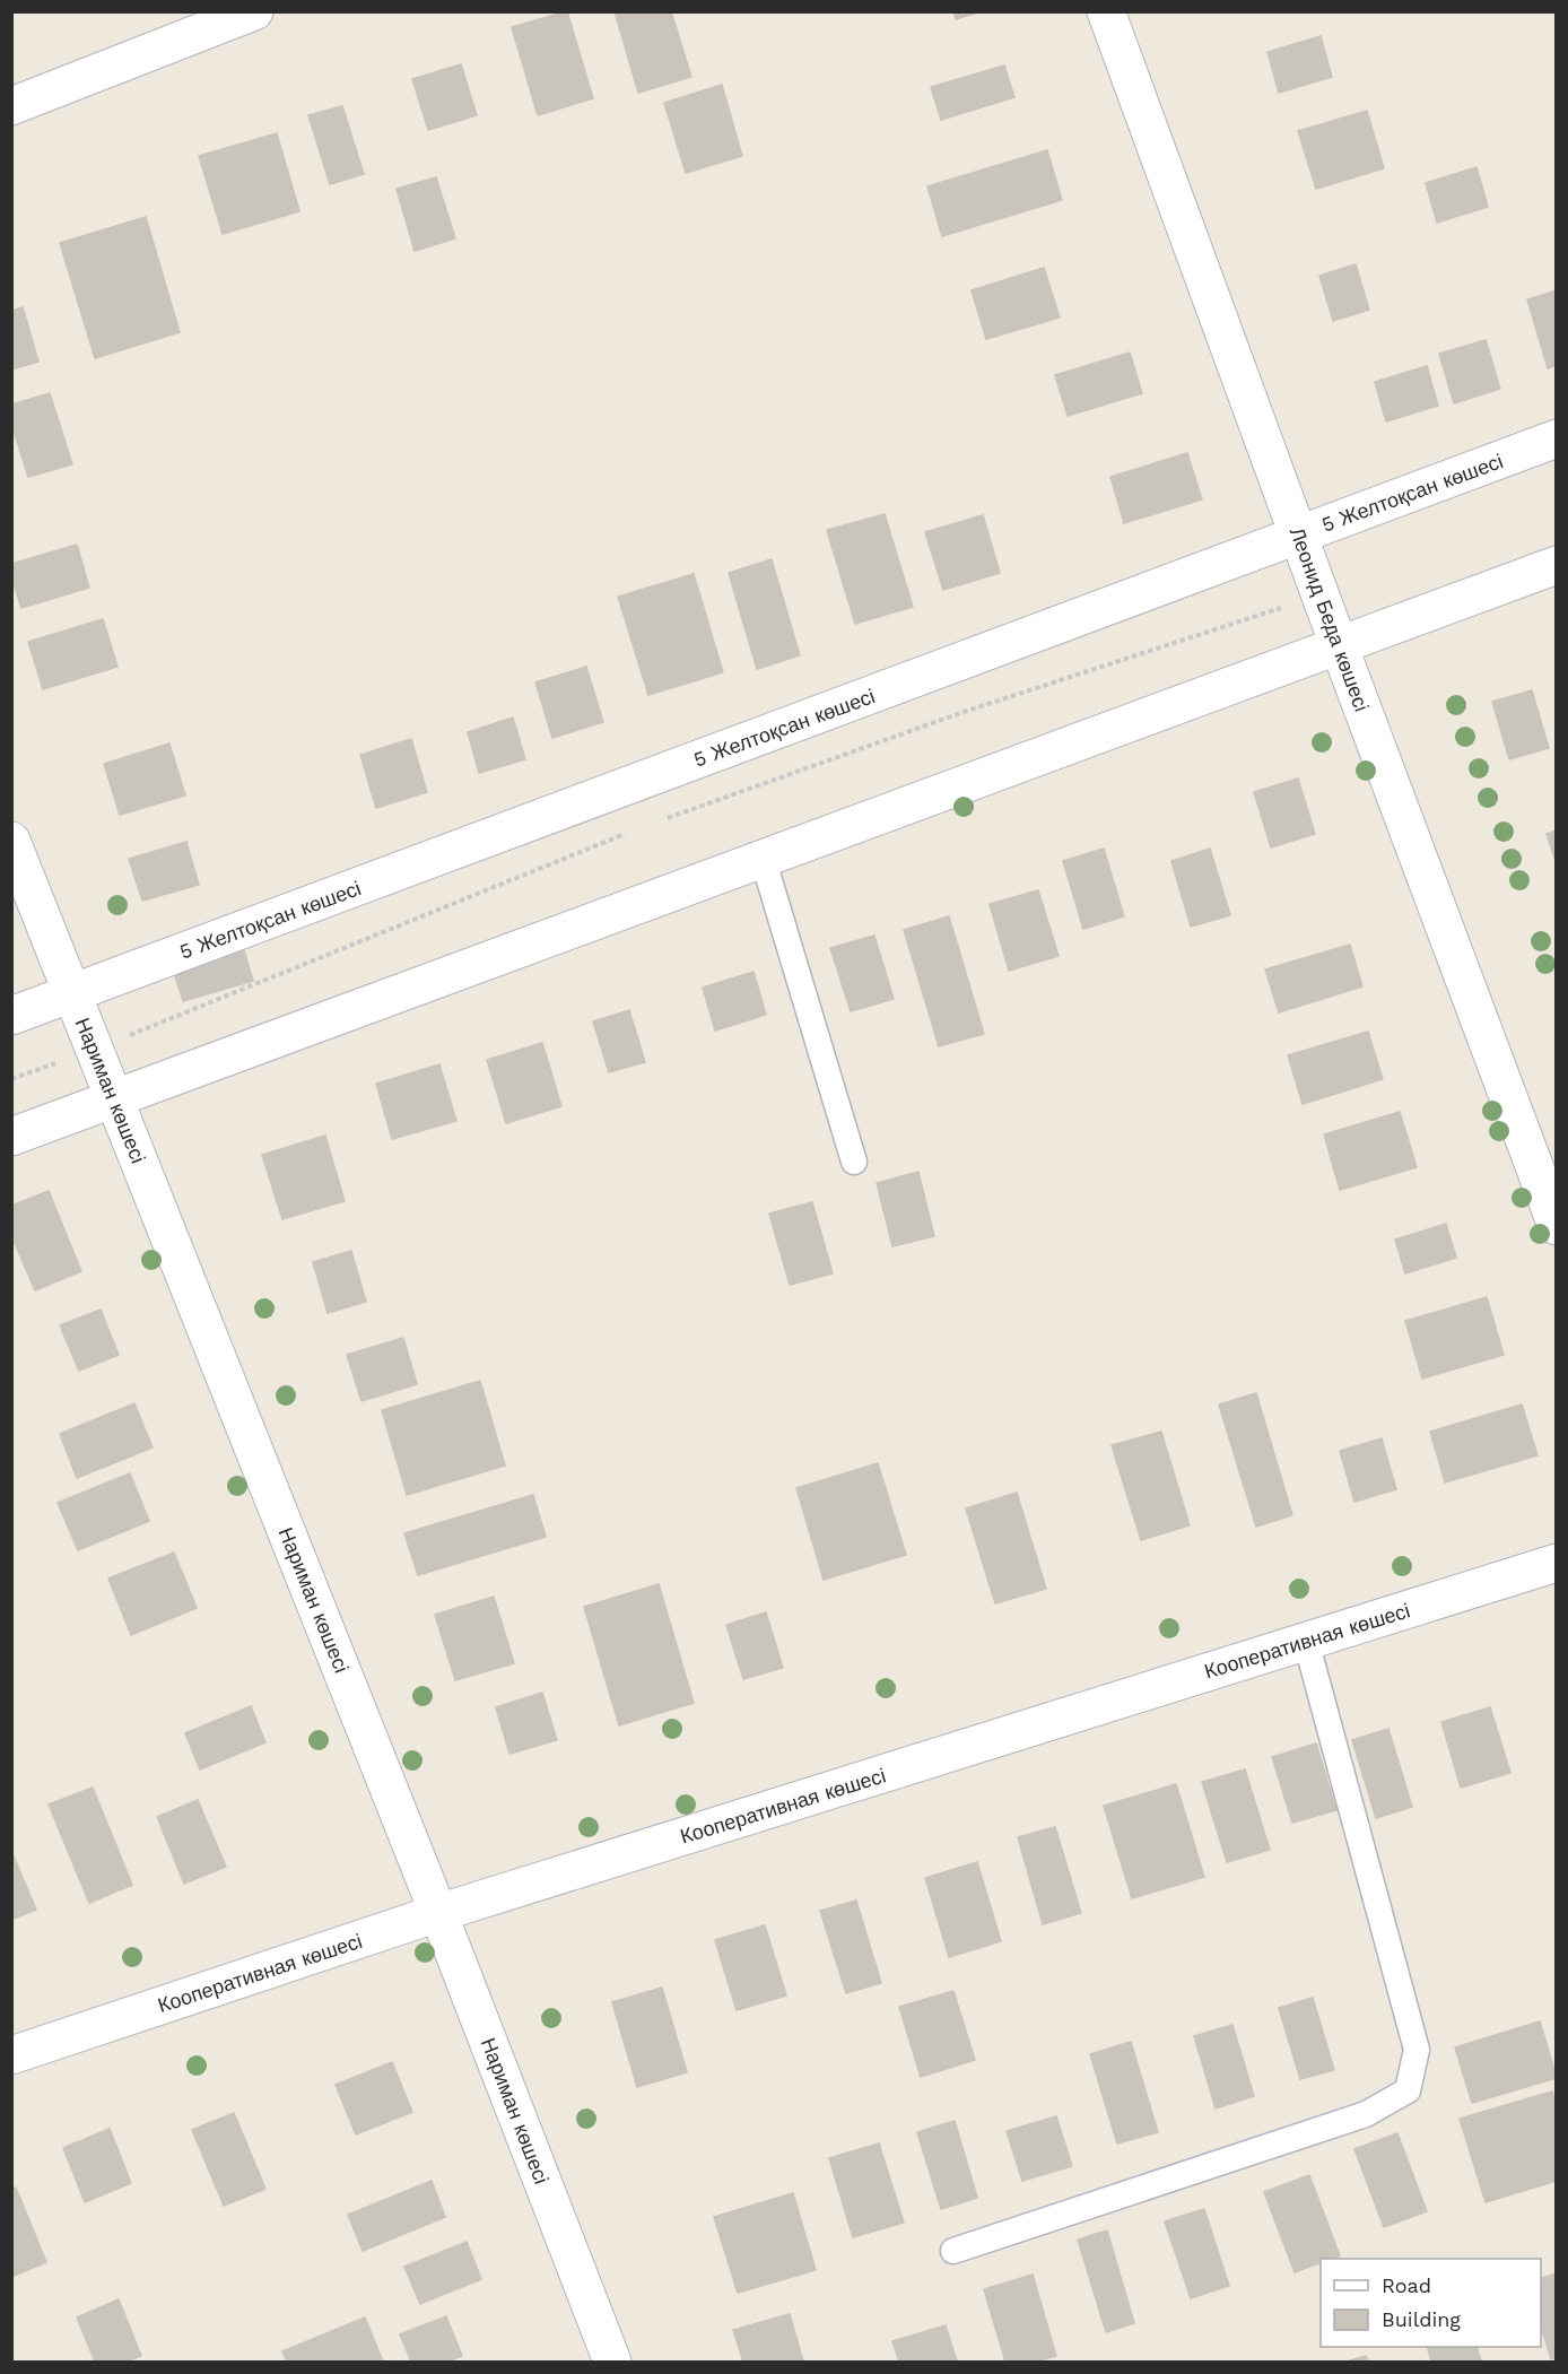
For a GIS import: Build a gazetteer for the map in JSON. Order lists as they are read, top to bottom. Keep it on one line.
{"streets":{"street":["5 Желтоқсан көшесі","Леонид Беда көшесі","Нариман көшесі","Кооперативная көшесі"]},"crossings":[["5 Желтоқсан көшесі","Леонид Беда көшесі"],["5 Желтоқсан көшесі","Нариман көшесі"],["Нариман көшесі","Кооперативная көшесі"]],"legend":["Road","Building"]}
